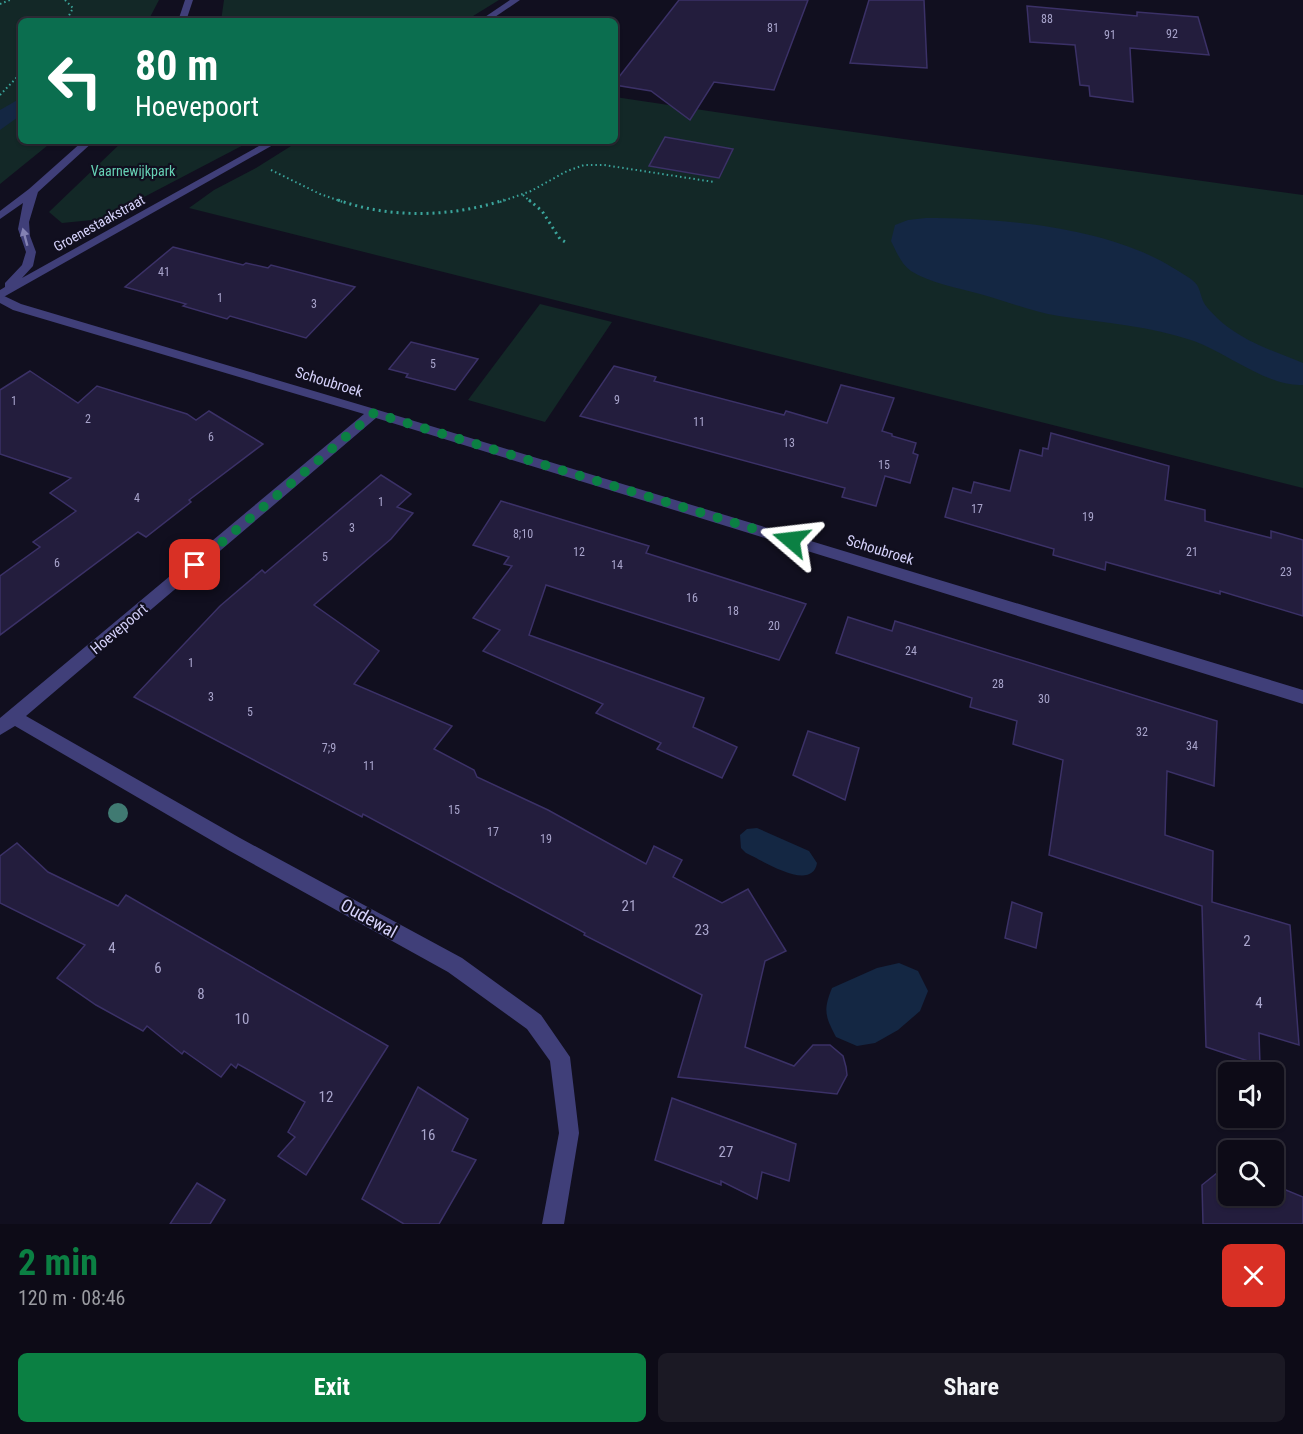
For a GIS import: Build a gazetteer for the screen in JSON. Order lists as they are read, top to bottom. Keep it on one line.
{"streets":{"street":["Groenestaakstraat","Schoubroek","Hoevepoort","Oudewal"]},"crossings":[["Groenestaakstraat","Schoubroek"],["Schoubroek","Hoevepoort"],["Hoevepoort","Oudewal"]],"parks":["Vaarnewijkpark"],"house_numbers":["88","81","92","91","41","1","3","5","9","1","2","11","6","13","15","4","1","17","19","3","8;10","12","21","5","6","14","23","16","18","20","24","1","28","3","30","5","32","34","7;9","11","15","17","19","21","23","2","4","6","8","4","10","12","16","27"],"page":{"turn":["80 m","Hoevepoort"],"heading":["2 min","120 m · 08:46"],"buttons":["Exit","Share"]}}
